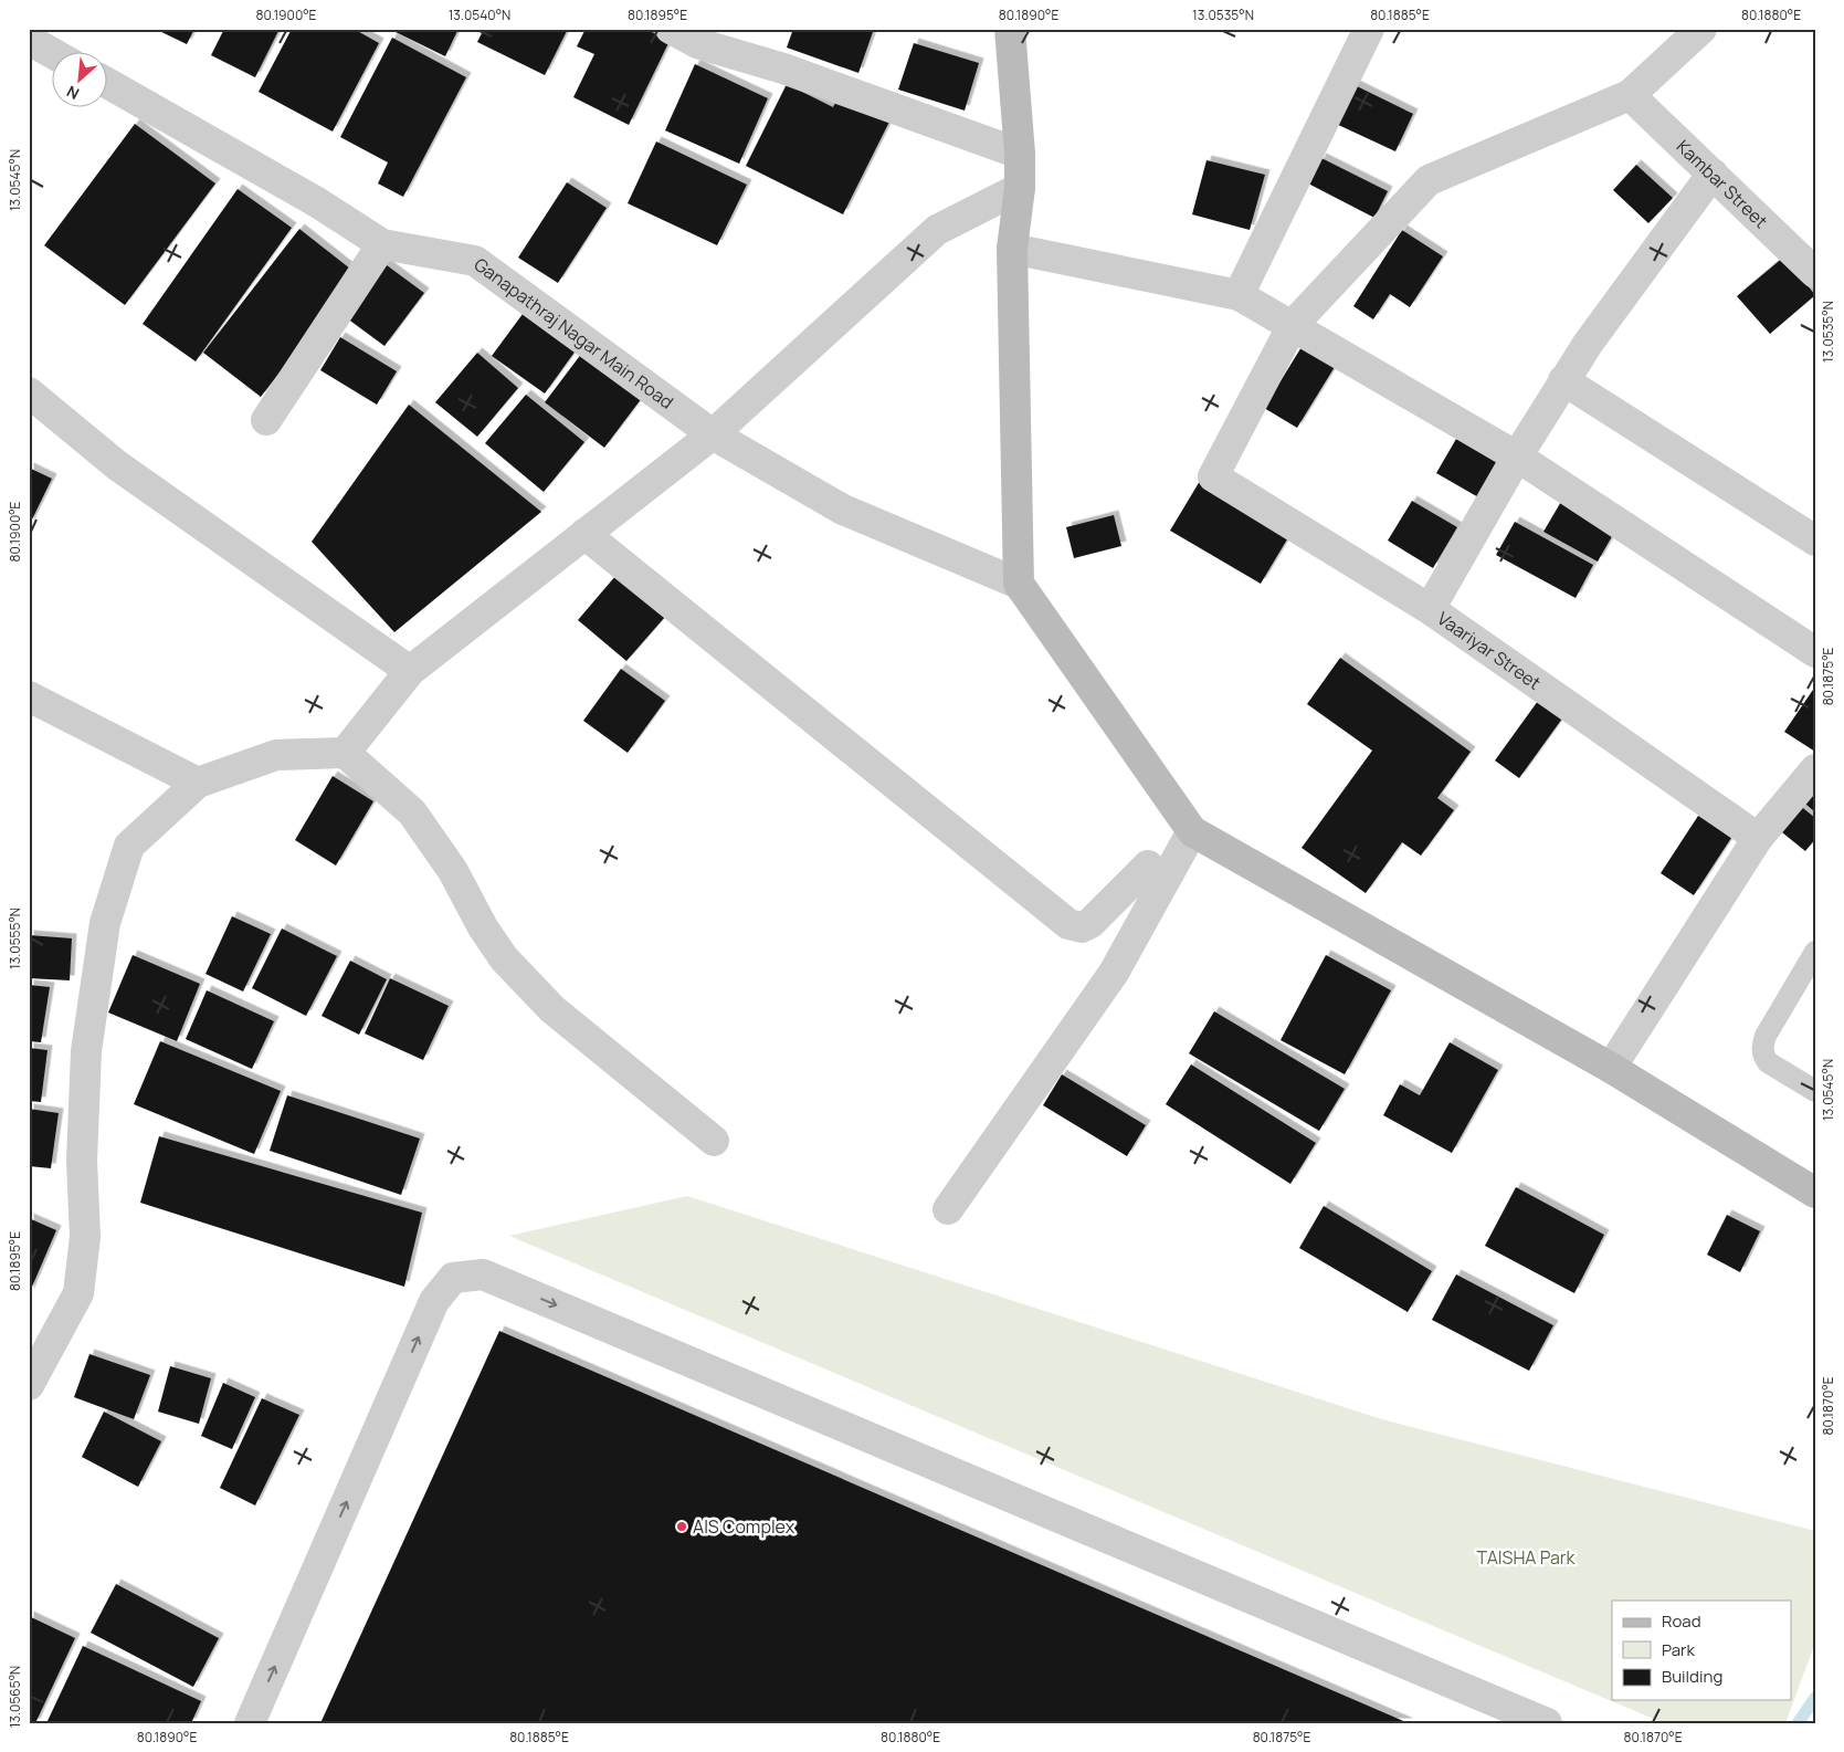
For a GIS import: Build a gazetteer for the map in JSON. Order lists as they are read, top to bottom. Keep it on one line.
{"streets":{"street":["Kambar Street","Ganapathraj Nagar Main Road","Vaariyar Street"]},"parks":["TAISHA Park"],"places":["AIS Complex"],"legend":["Road","Park","Building"],"north":"bottom left","coordinates":["80.1900°E","13.0540°N","80.1895°E","80.1890°E","13.0535°N","80.1885°E","80.1880°E","13.0545°N","80.1875°E","13.0555°N","80.1870°E","13.0565°N"]}
